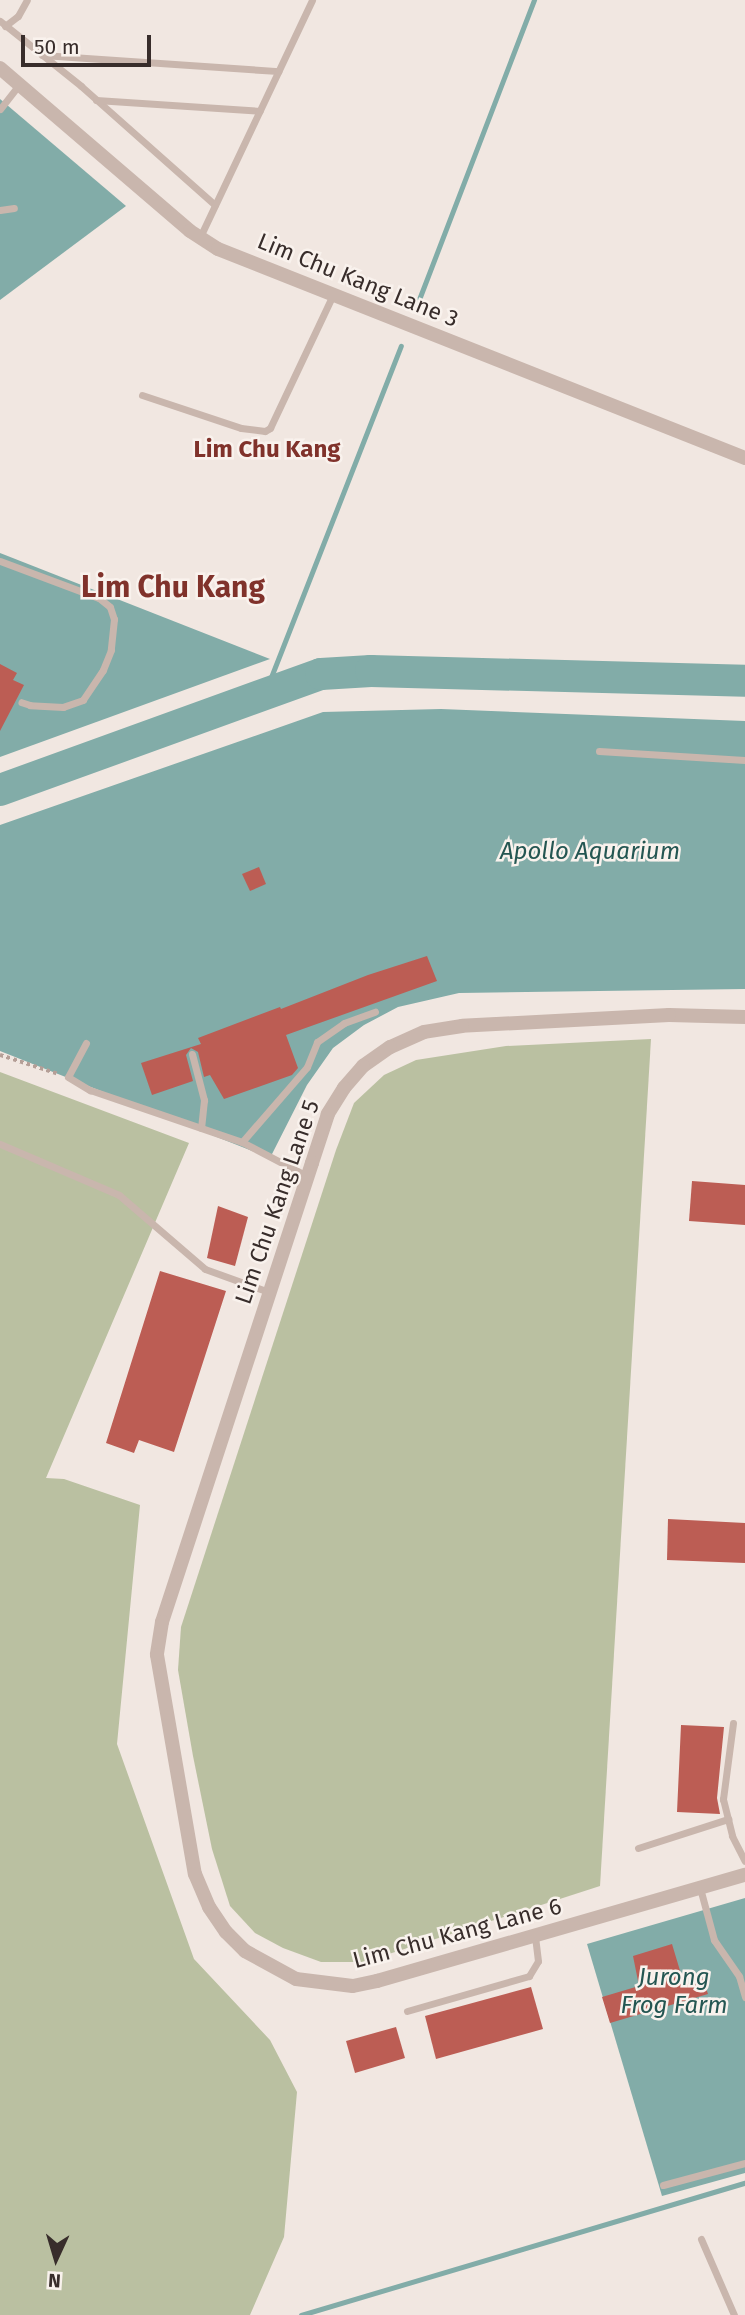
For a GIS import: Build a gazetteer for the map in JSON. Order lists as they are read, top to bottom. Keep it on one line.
{"streets":{"street":["Lim Chu Kang Lane 3","Lim Chu Kang Lane 5","Lim Chu Kang Lane 6"]},"crossings":[["Lim Chu Kang Lane 5","Lim Chu Kang Lane 6"]],"districts":["Lim Chu Kang","Lim Chu Kang"],"water":["Apollo Aquarium","Jurong Frog Farm"],"scale_bar":"50 m","north":"bottom"}
